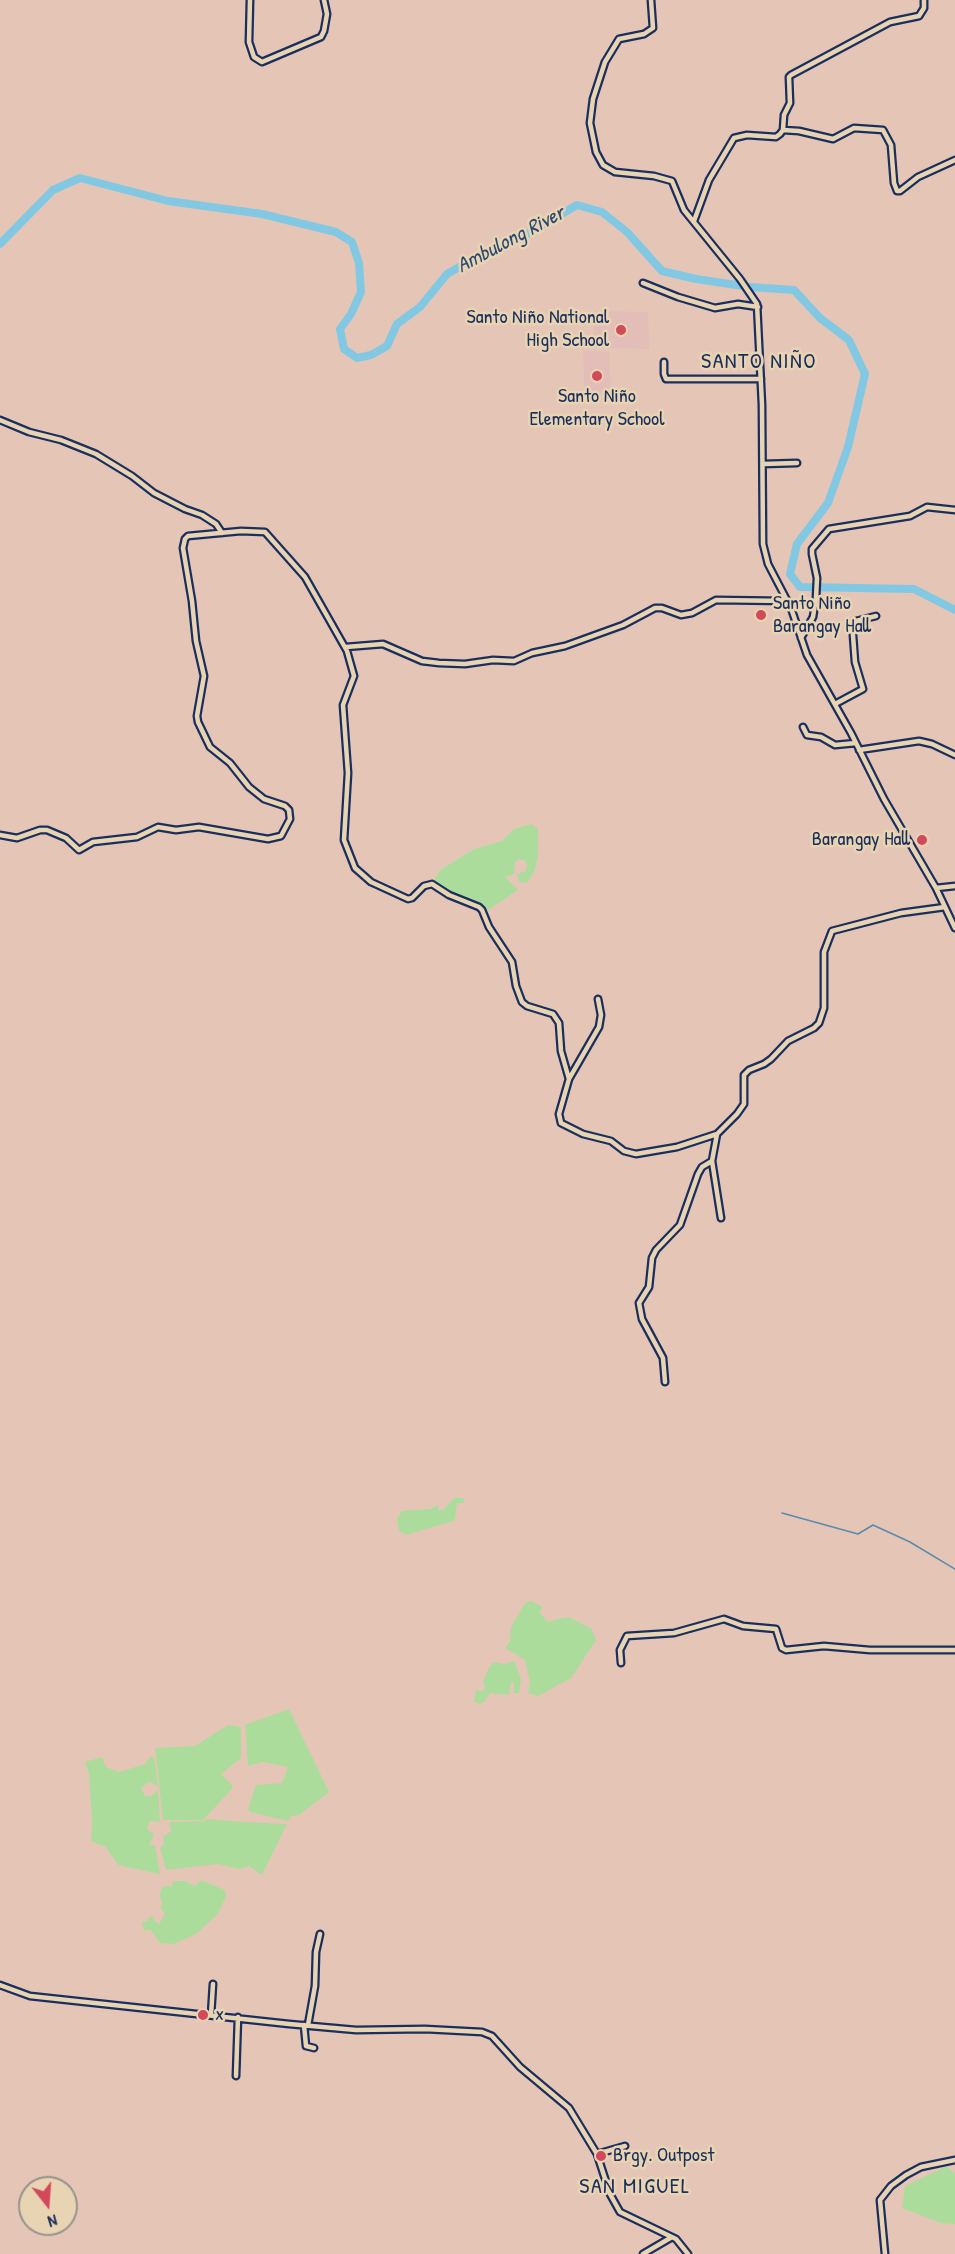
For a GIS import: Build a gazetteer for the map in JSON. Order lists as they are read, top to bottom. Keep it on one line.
{"districts":["SANTO NIÑO","SAN MIGUEL"],"water":["Ambulong River"],"places":["Santo Niño National High School","Santo Niño Elementary School","Santo Niño Barangay Hall","Barangay Hall","x","Brgy. Outpost"],"north":"bottom"}
